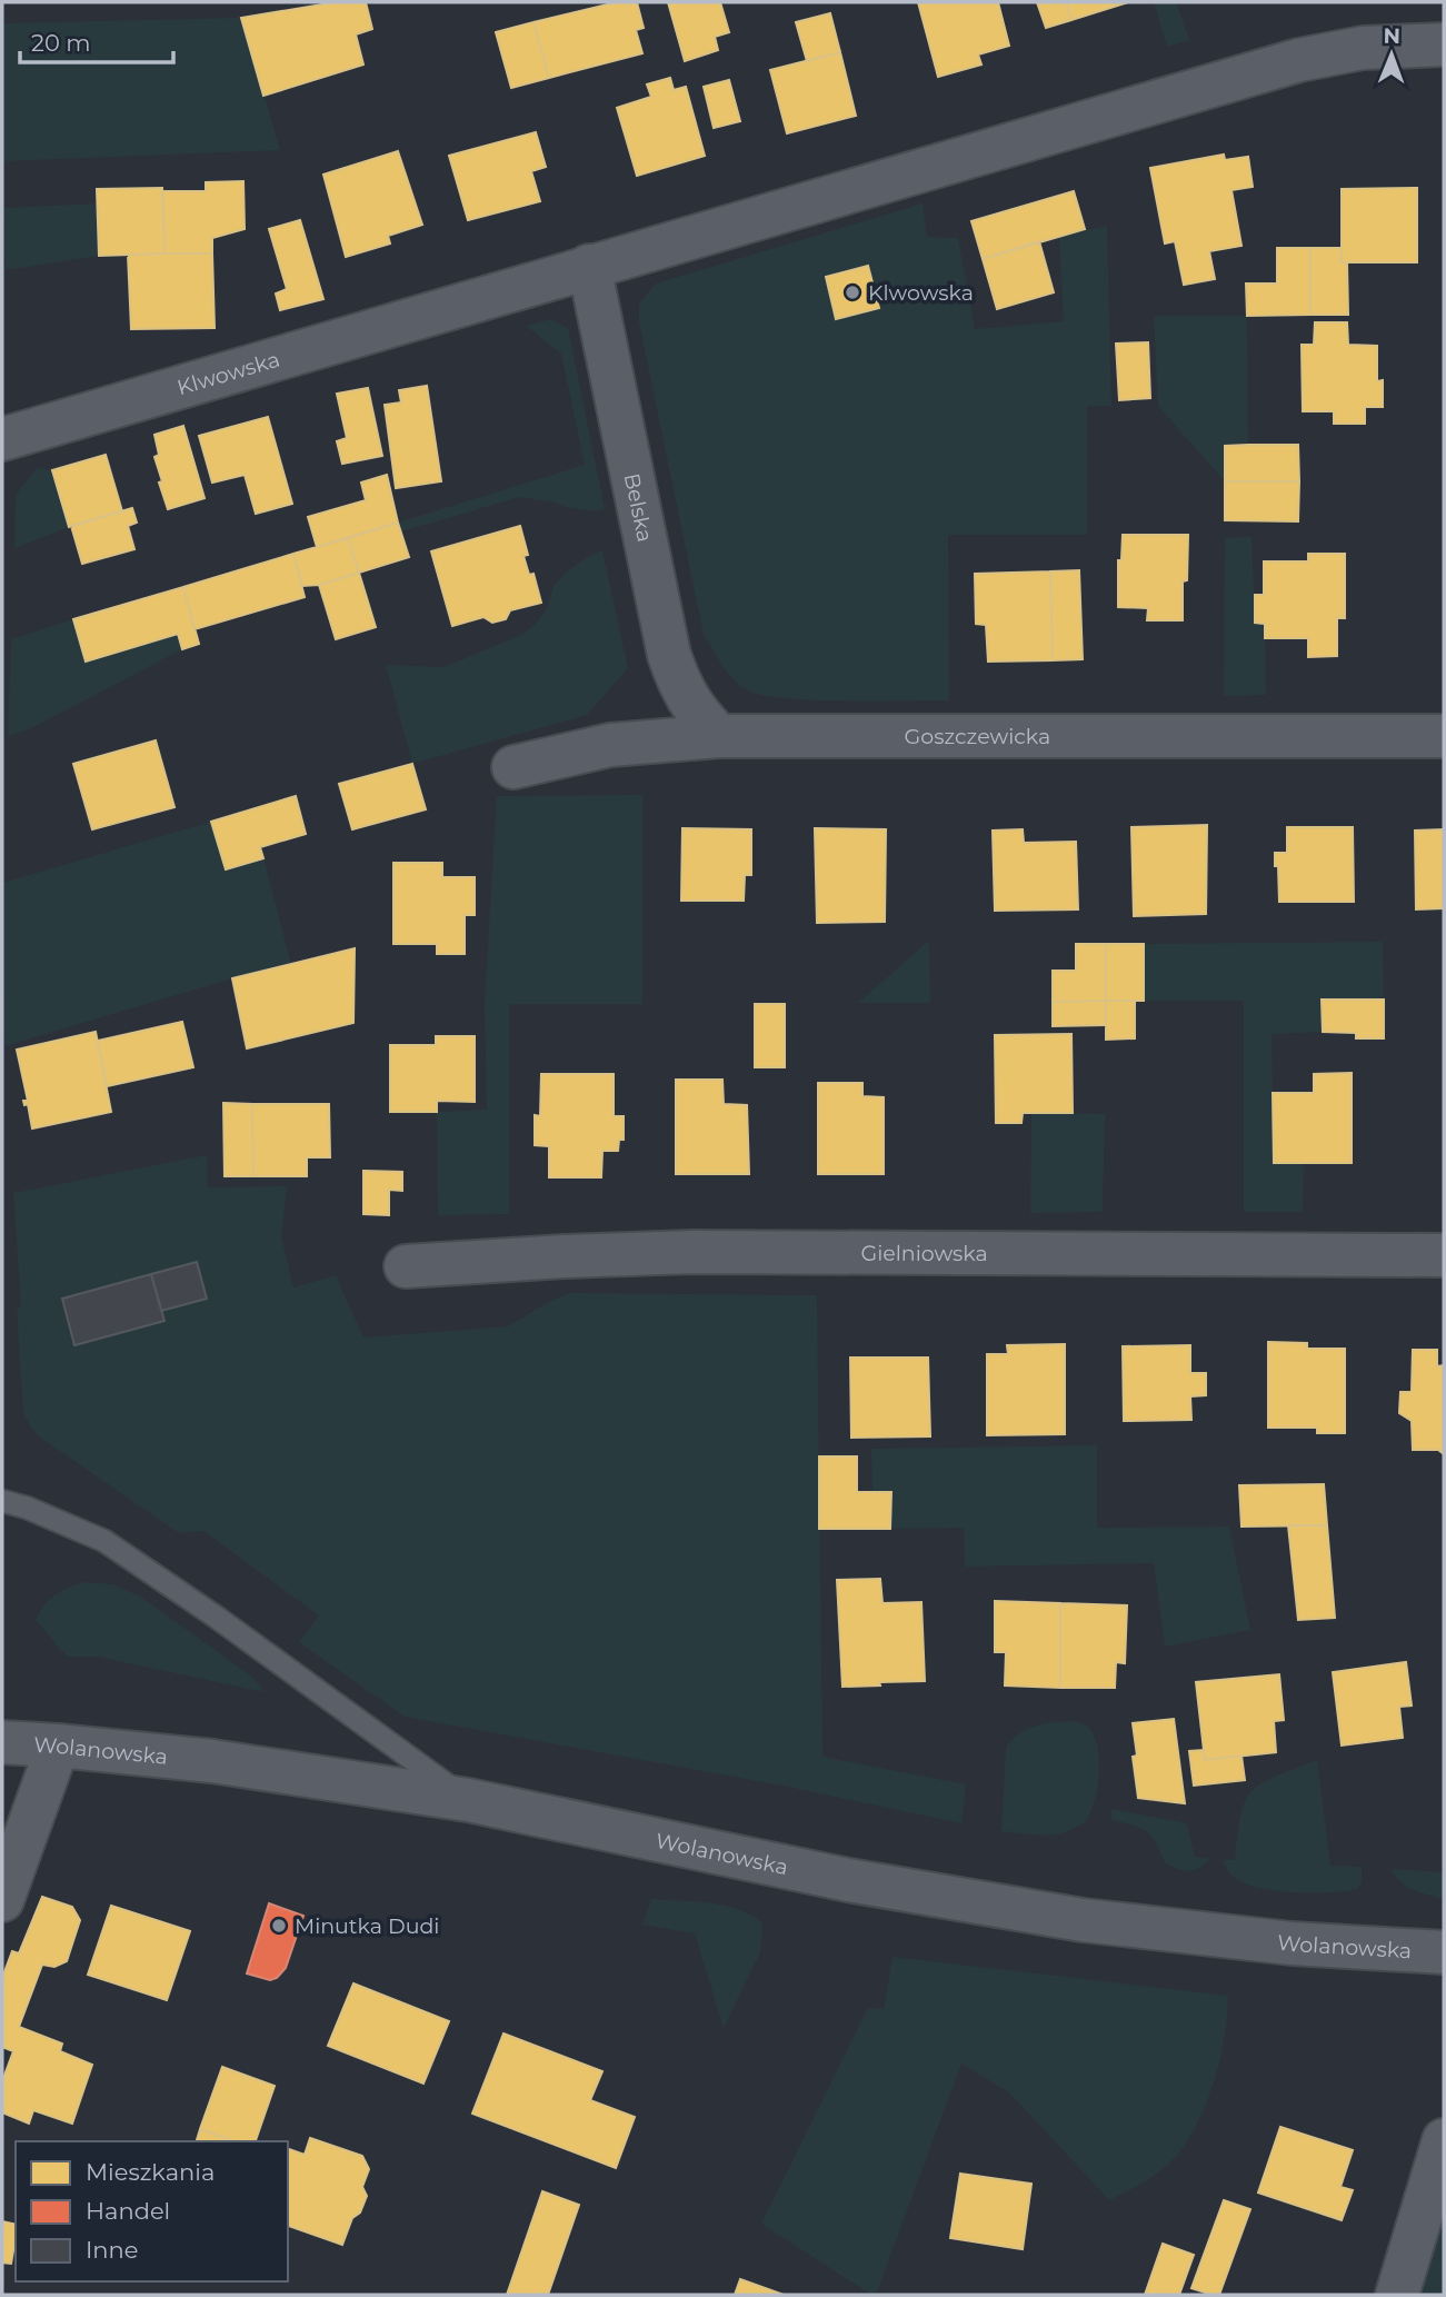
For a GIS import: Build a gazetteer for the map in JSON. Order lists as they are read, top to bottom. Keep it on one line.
{"streets":{"street":["Klwowska","Belska","Goszczewicka","Gielniowska","Wolanowska"]},"crossings":[["Klwowska","Belska"],["Belska","Goszczewicka"]],"places":["Klwowska","Minutka Dudi"],"legend":["Mieszkania","Handel","Inne"],"scale_bar":"20 m","north":"top"}
